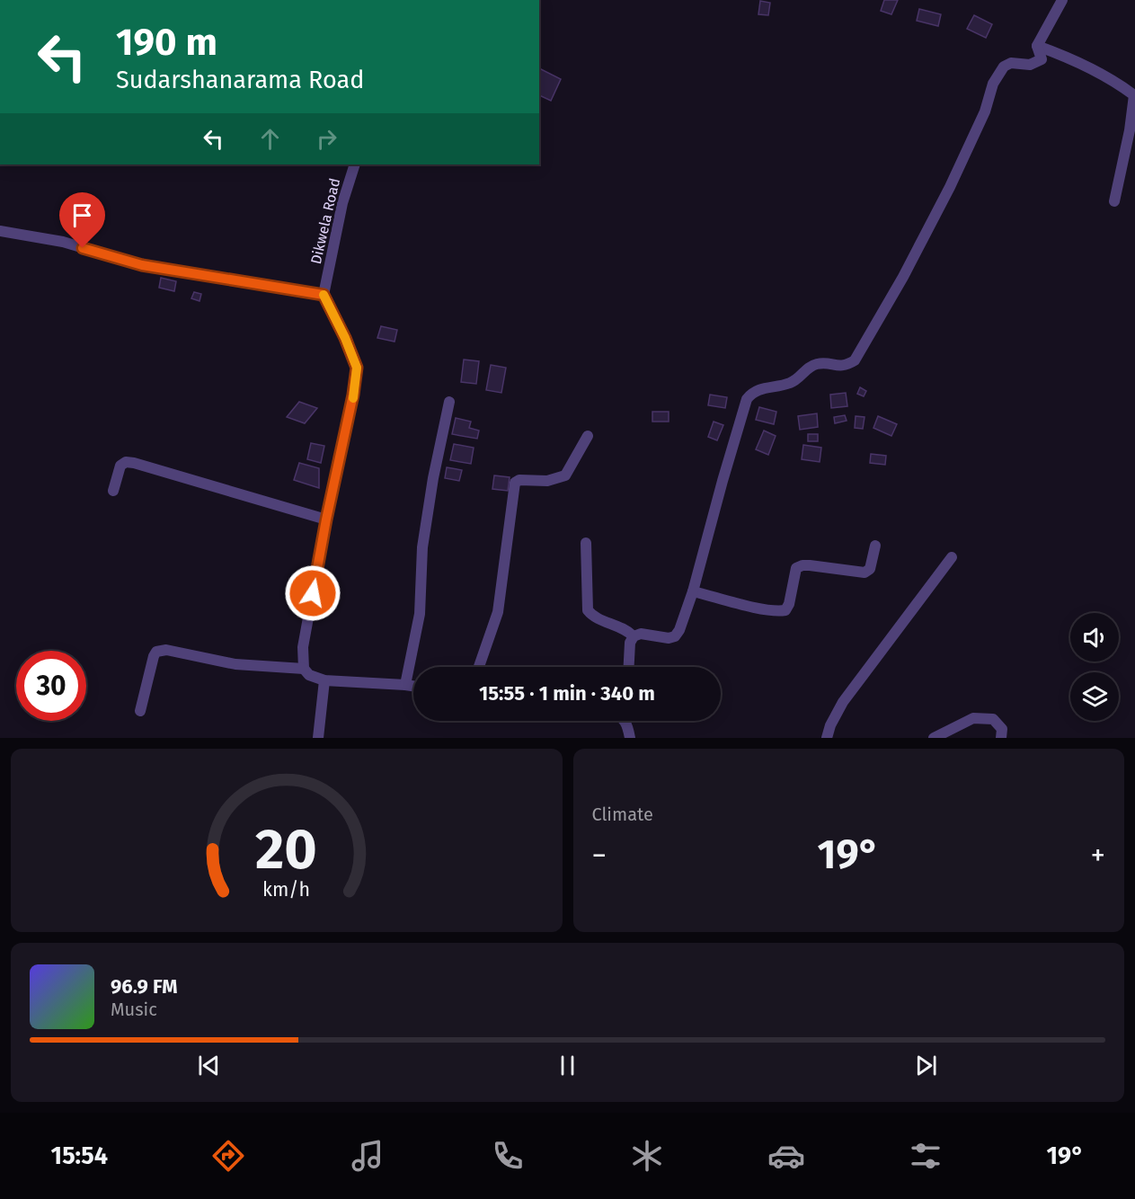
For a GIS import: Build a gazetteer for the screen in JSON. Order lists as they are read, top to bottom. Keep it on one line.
{"streets":{"street":["Dikwela Road"]},"page":{"turn":["190 m","Sudarshanarama Road"],"limit":"30","trip":"15:55 · 1 min · 340 m","tile":"Climate","heat":["−","19°","+"],"song":["96.9 FM","Music"],"tabs":["15:54","19°"],"gauge":["20","km/h"]}}
